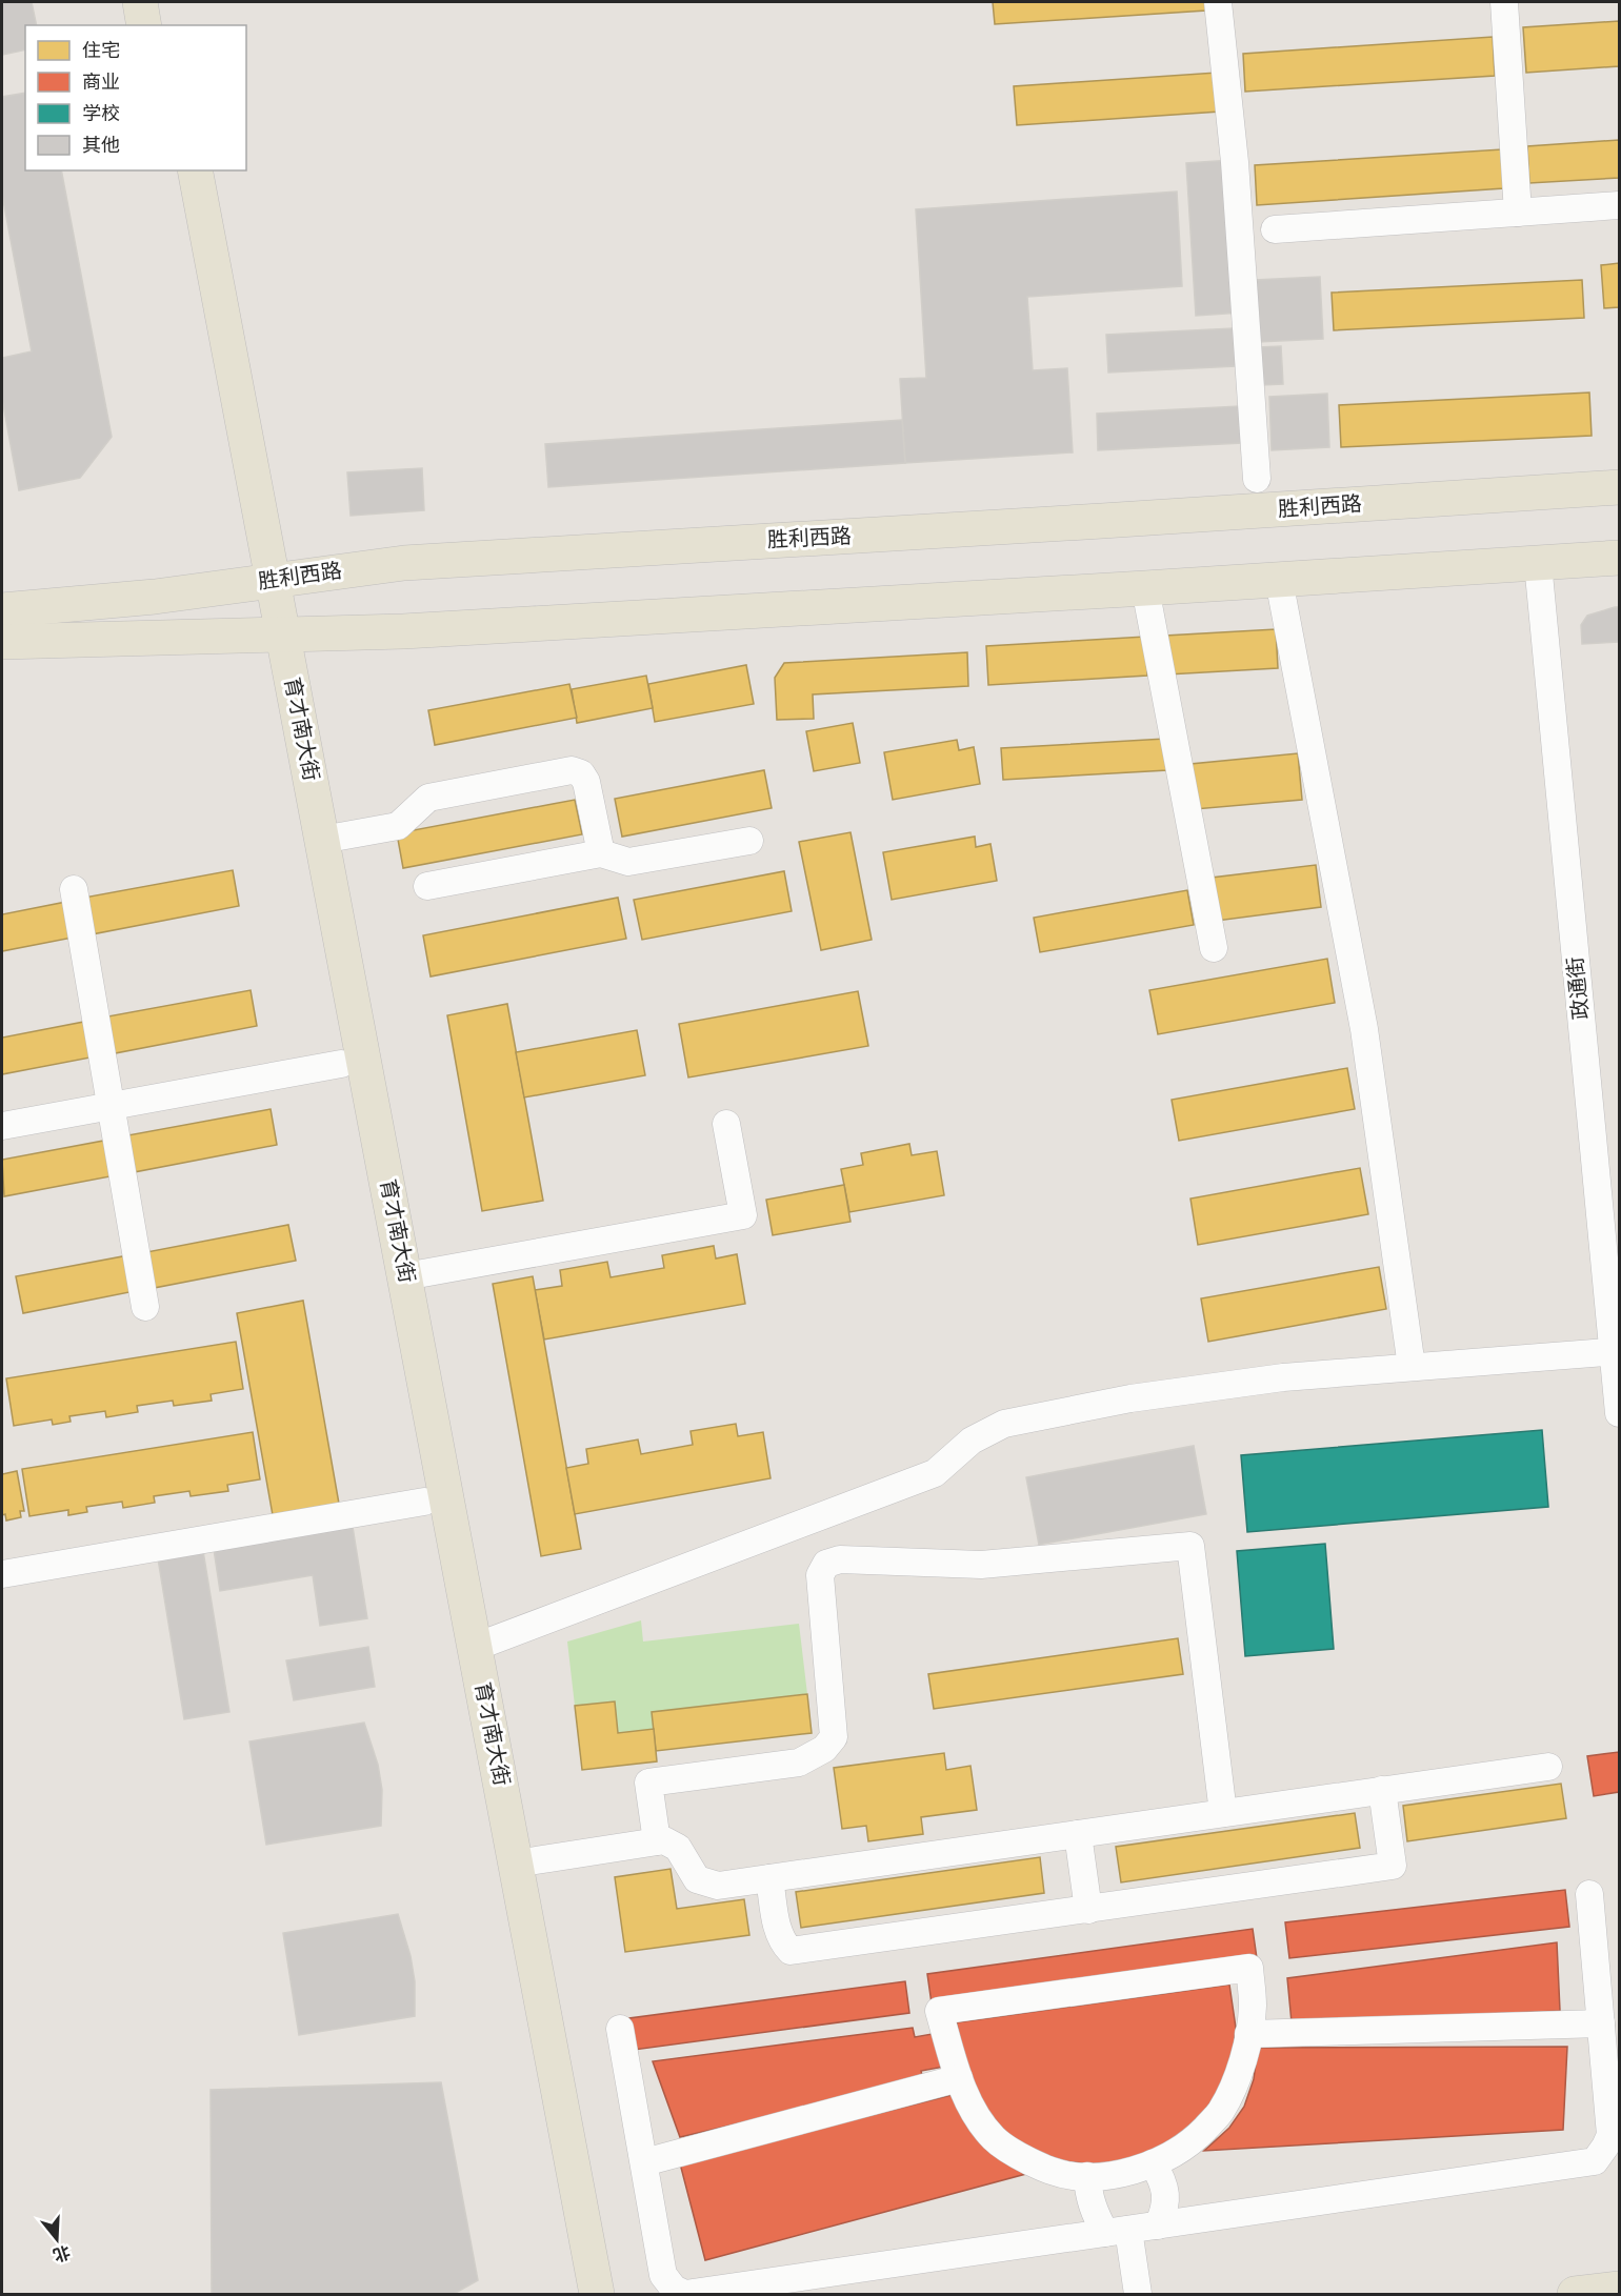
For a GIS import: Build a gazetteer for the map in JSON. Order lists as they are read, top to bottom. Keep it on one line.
{"streets":{"main road":["胜利西路","育才南大街"],"street":["政通街"]},"crossings":[["胜利西路","育才南大街"]],"legend":["住宅","商业","学校","其他"],"north":"bottom"}
